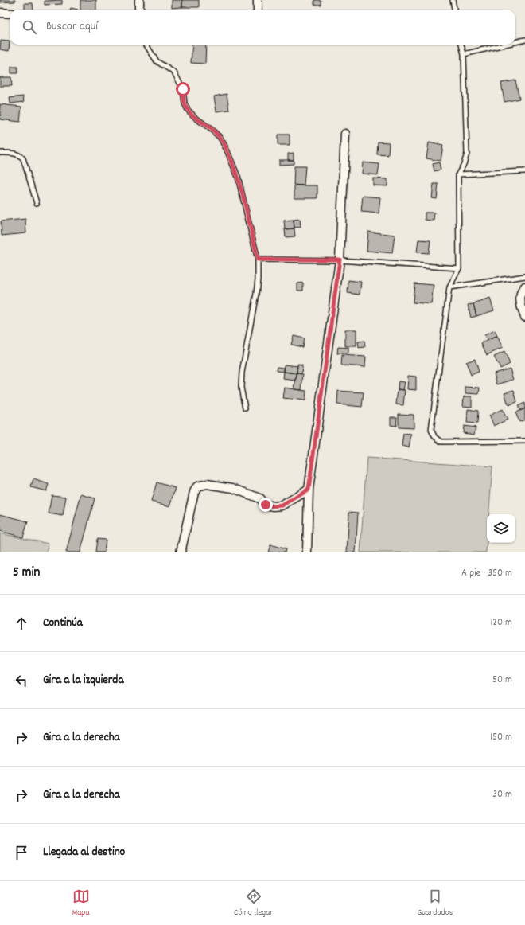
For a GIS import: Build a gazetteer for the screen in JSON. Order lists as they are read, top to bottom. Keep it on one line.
{"page":{"search":"Buscar aquí","heading":["5 min","A pie · 350 m"],"list":[["Continúa","120 m"],["Gira a la izquierda","50 m"],["Gira a la derecha","150 m"],["Gira a la derecha","30 m"],"Llegada al destino"],"nav":["Mapa","Cómo llegar","Guardados"]}}
